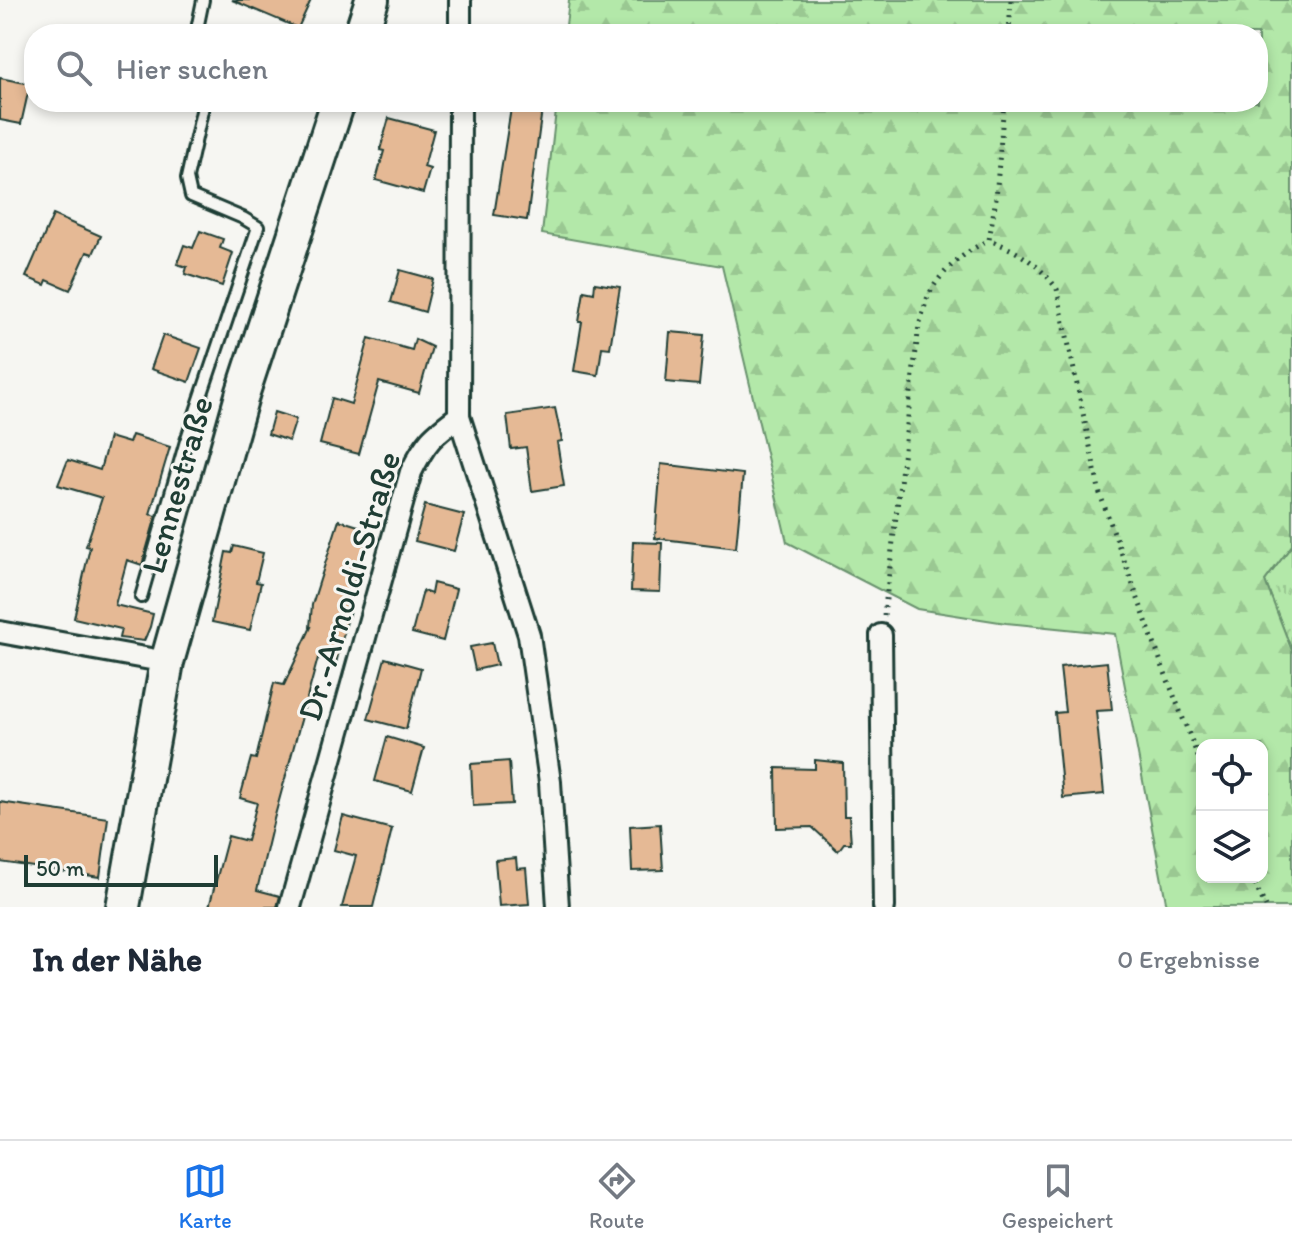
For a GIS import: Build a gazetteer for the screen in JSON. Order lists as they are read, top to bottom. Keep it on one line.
{"streets":{"main road":["Lennestraße"],"street":["Dr.-Arnoldi-Straße"]},"scale_bar":"50 m","page":{"search":"Hier suchen","scale":"50 m","heading":["In der Nähe","0 Ergebnisse"],"nav":["Karte","Route","Gespeichert"]}}
